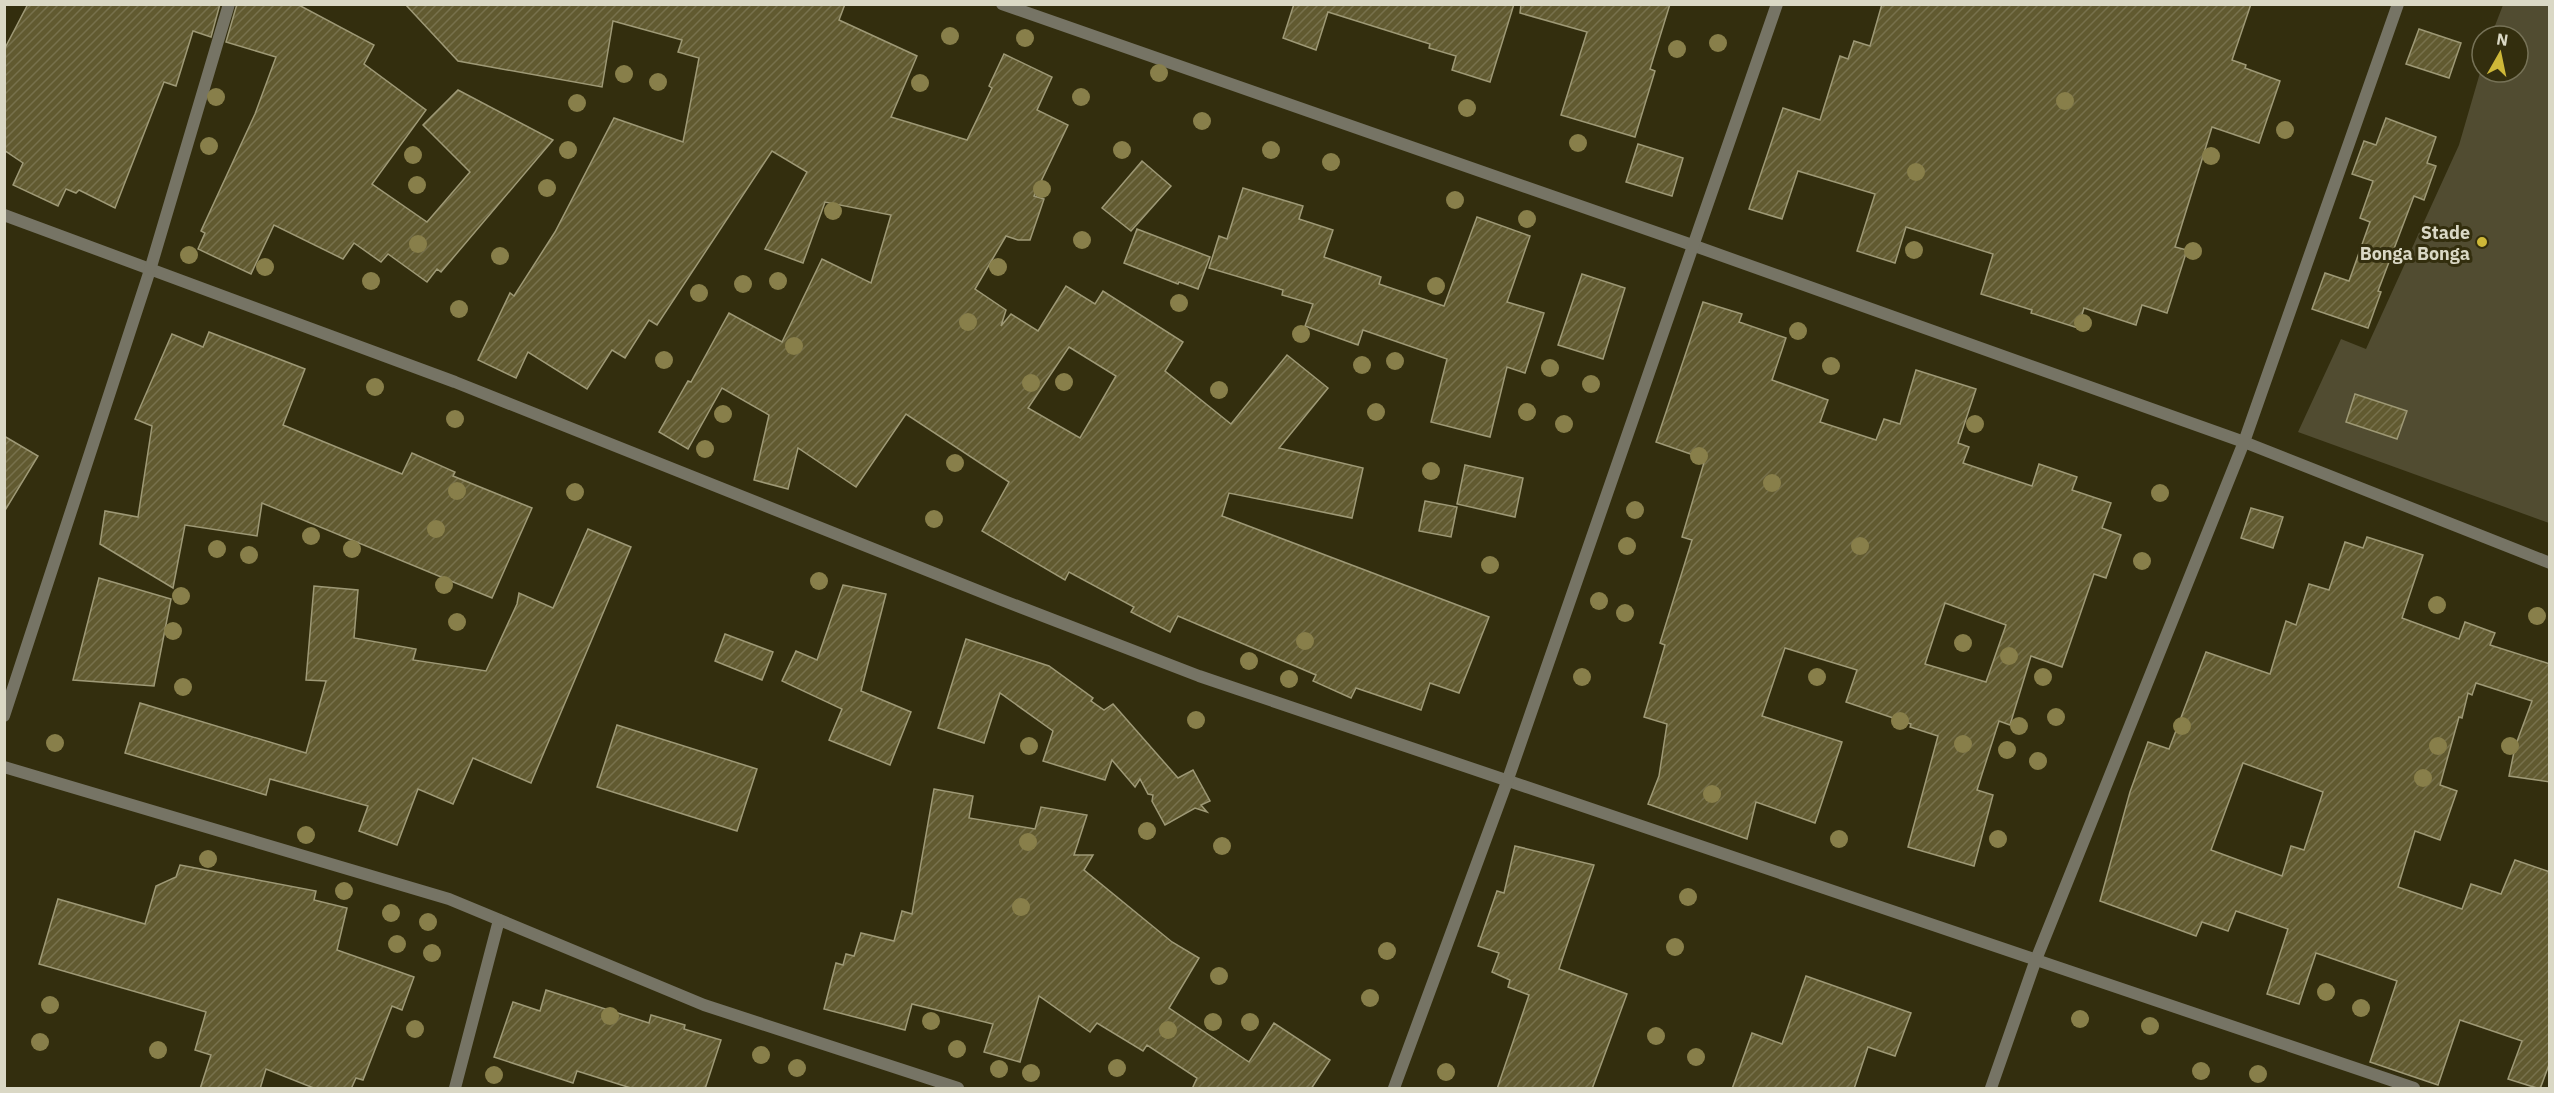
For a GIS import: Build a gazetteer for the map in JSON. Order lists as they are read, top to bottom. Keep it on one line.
{"places":["Stade Bonga Bonga"],"north":"top"}
